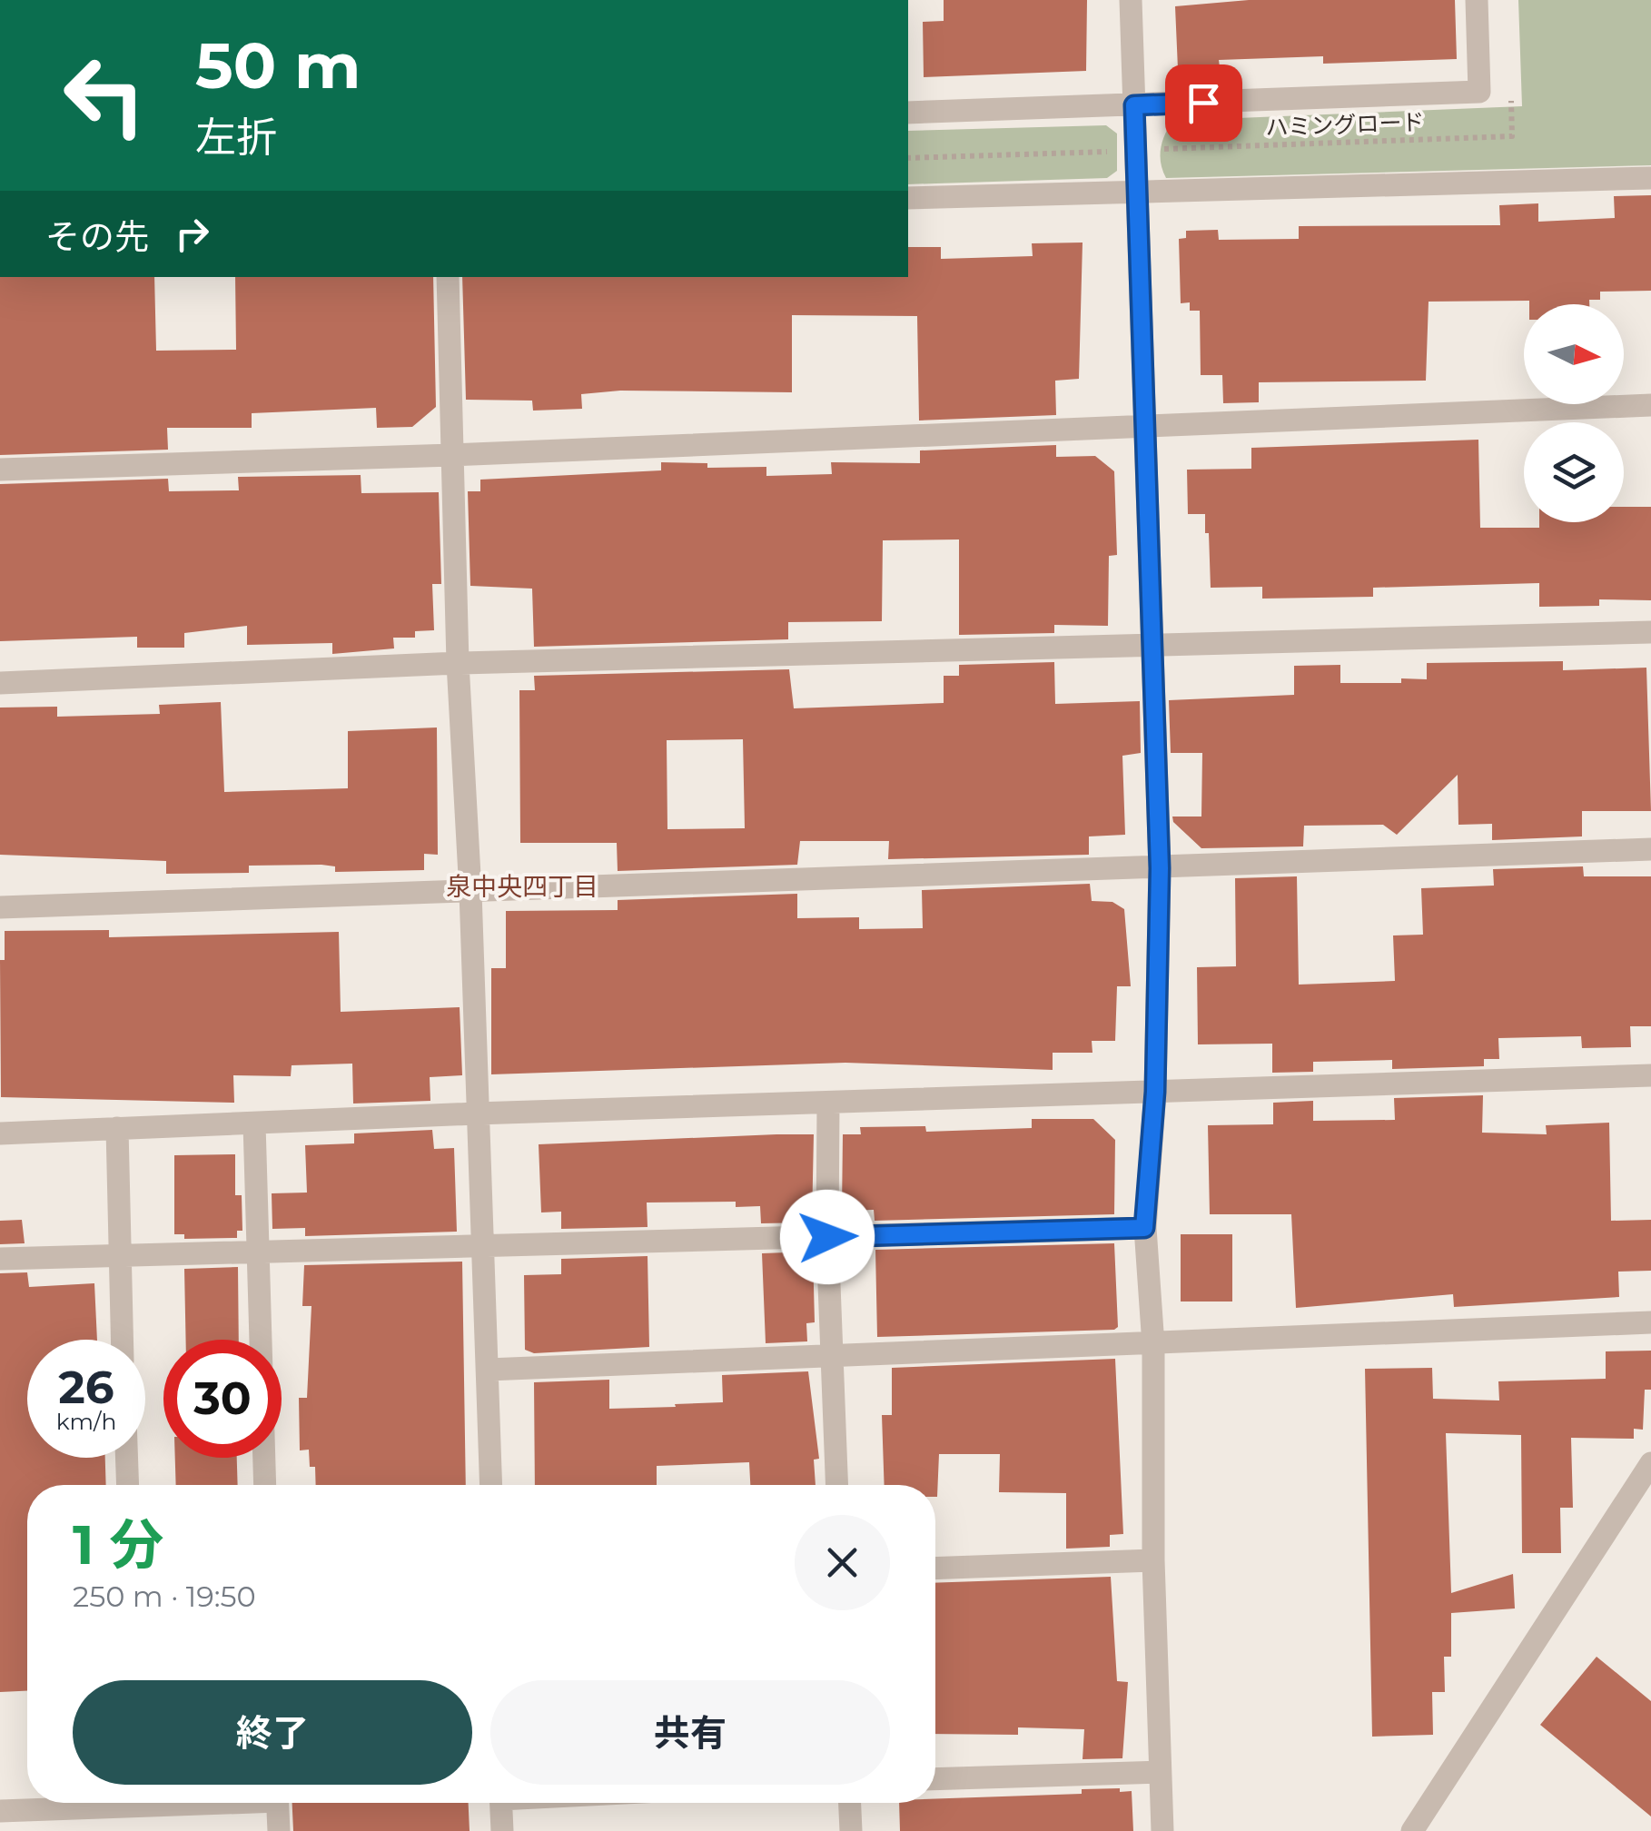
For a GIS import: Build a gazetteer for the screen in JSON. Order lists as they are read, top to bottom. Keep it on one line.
{"streets":{"path":["ハミングロード"]},"districts":["泉中央四丁目"],"north":"right","page":{"turn":["50 m","左折"],"then":"その先","speed":"26 km/h","limit":"30","heading":["1 分","250 m · 19:50"],"buttons":["終了","共有"]}}
